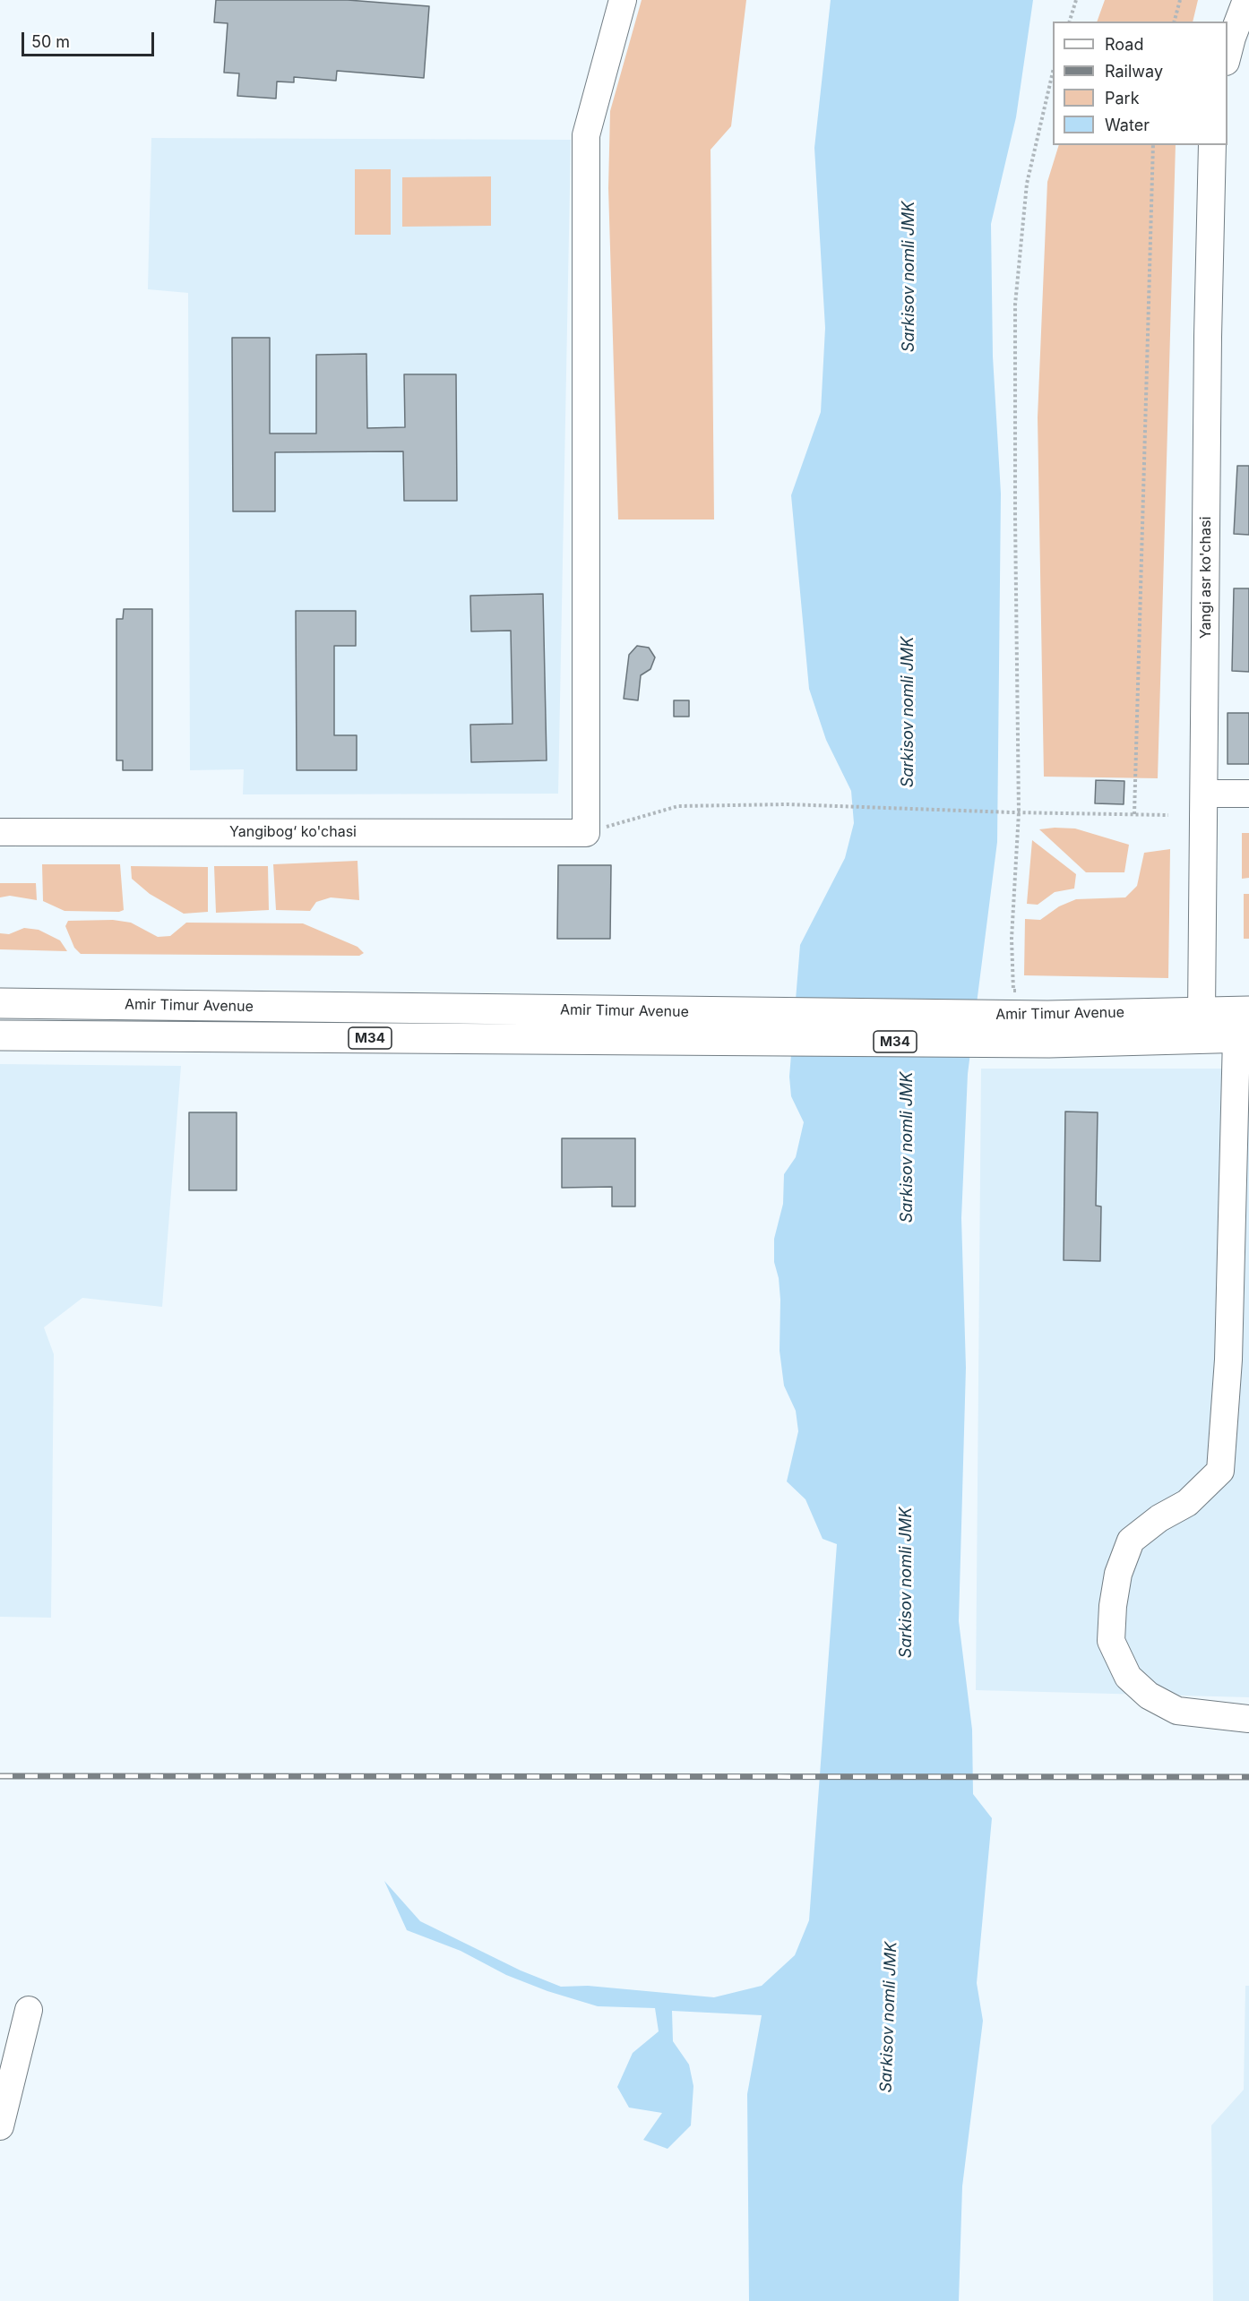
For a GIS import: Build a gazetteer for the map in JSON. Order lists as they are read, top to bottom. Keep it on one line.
{"streets":{"highway":["Amir Timur Avenue","M34"],"street":["Yangi asr ko'chasi","Yangibog‘ ko'chasi"]},"crossings":[["Yangi asr ko'chasi","Amir Timur Avenue"]],"water":["Sarkisov nomli JMK"],"legend":["Road","Railway","Park","Water"],"scale_bar":"50 m"}
